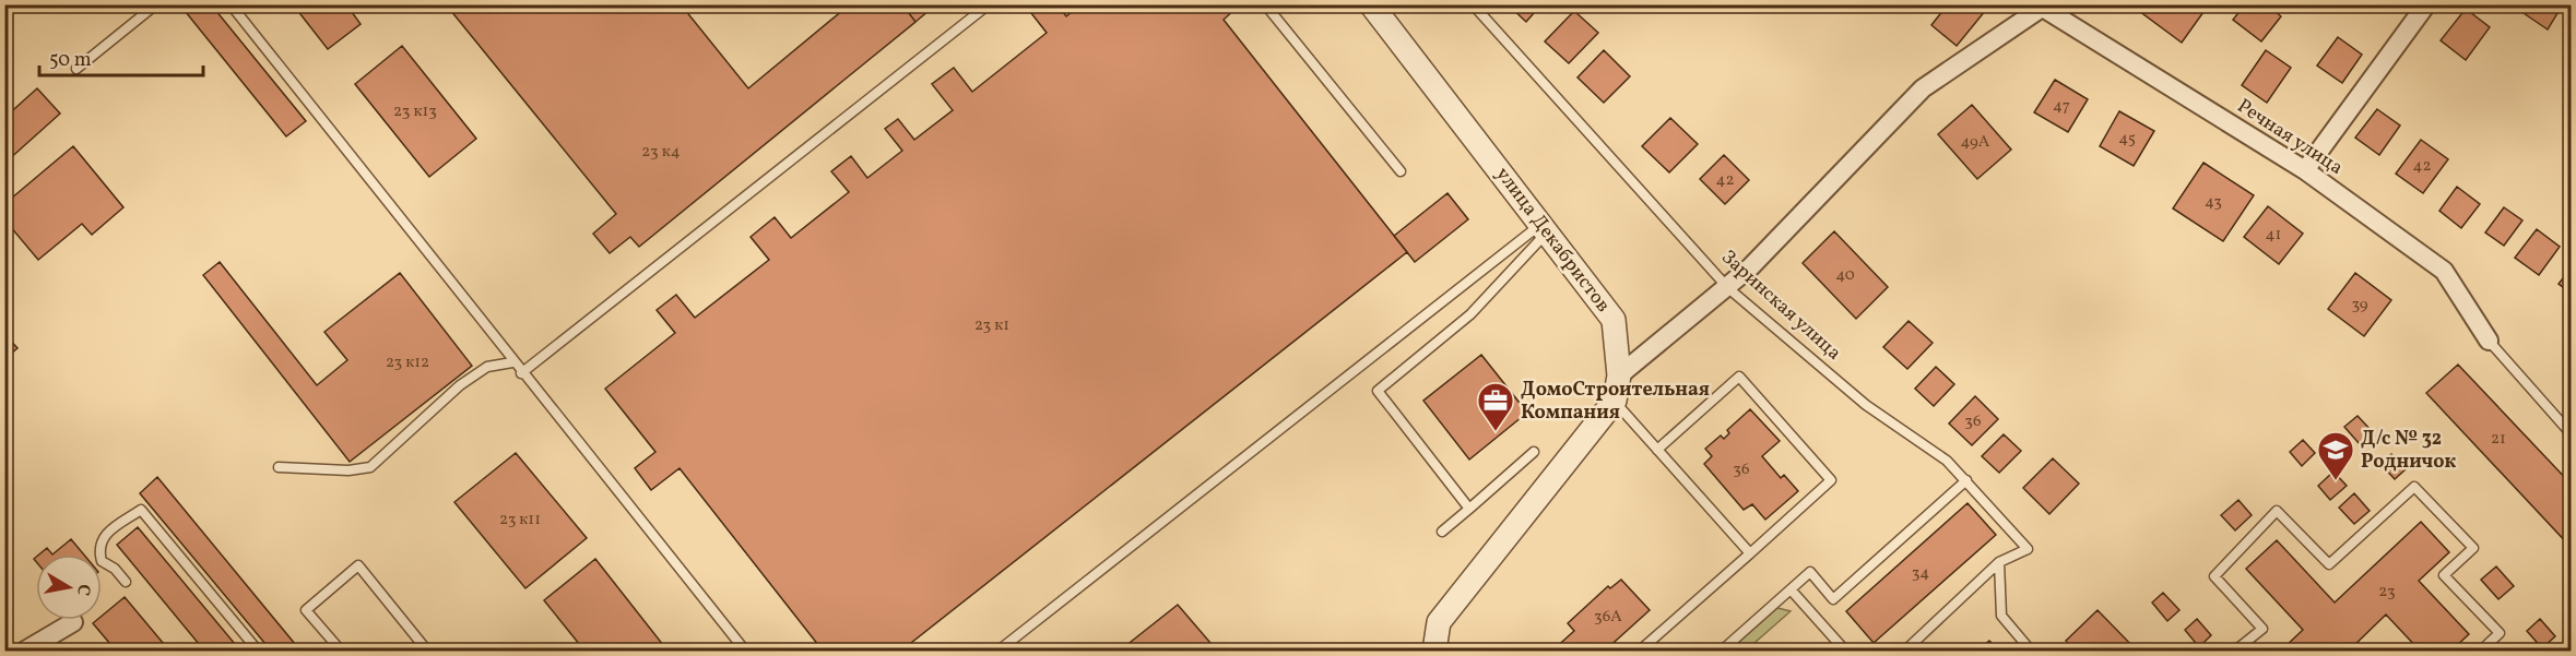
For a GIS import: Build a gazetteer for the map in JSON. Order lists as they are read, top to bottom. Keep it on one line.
{"streets":{"street":["Речная улица","улица Декабристов"],"lane":["Заринская улица"]},"places":{"office":["ДомоСтроительная Компания"],"school or university":["Д/с № 32 Родничок"]},"house_numbers":["47","23 к13","45","49А","23 к4","42","42","43","41","40","39","23 к1","23 к12","36","21","36","23 к11","34","23","36А"],"scale_bar":"50 m","north":"right"}
